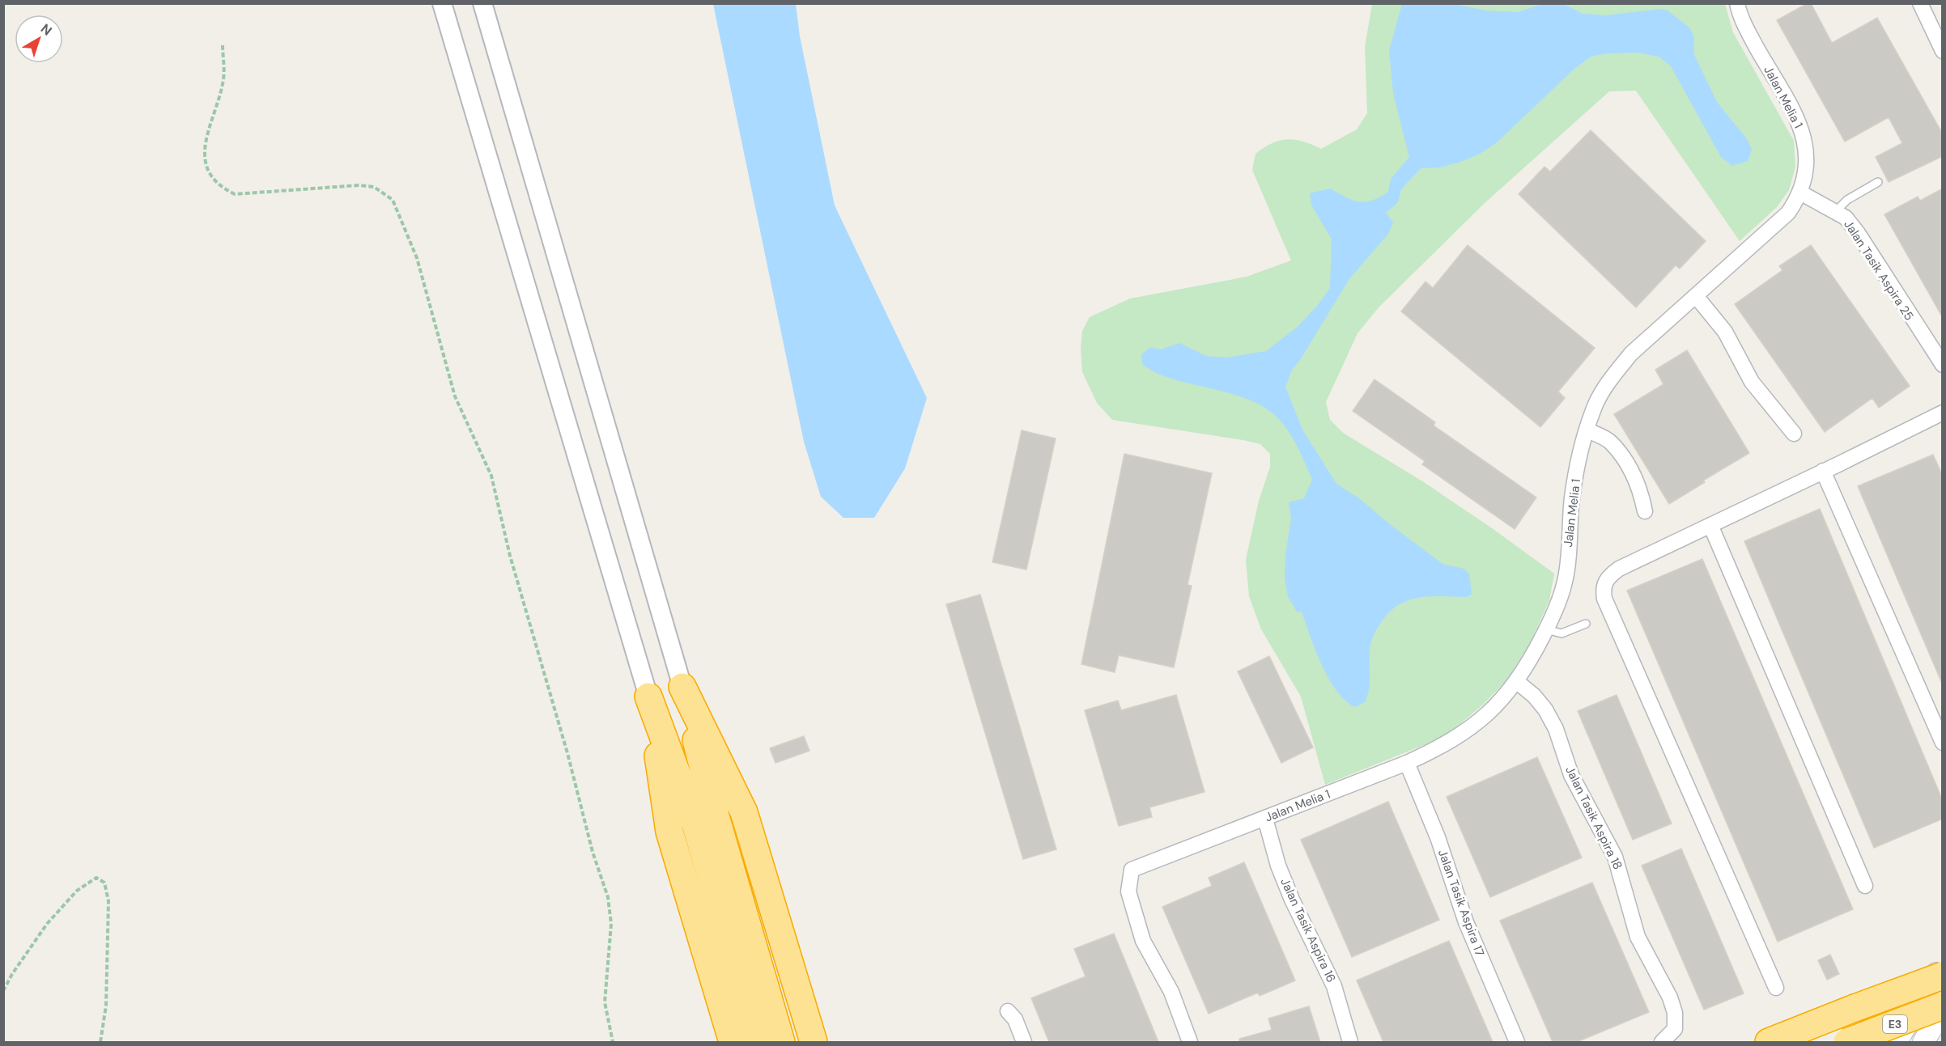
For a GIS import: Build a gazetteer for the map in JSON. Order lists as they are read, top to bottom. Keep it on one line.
{"streets":{"highway":["E3"],"street":["Jalan Melia 1","Jalan Tasik Aspira 25","Jalan Tasik Aspira 18","Jalan Tasik Aspira 17","Jalan Tasik Aspira 16"]},"crossings":[["Jalan Melia 1","Jalan Tasik Aspira 25"],["Jalan Melia 1","Jalan Tasik Aspira 18"],["Jalan Melia 1","Jalan Tasik Aspira 17"],["Jalan Melia 1","Jalan Tasik Aspira 16"]],"north":"top right"}
